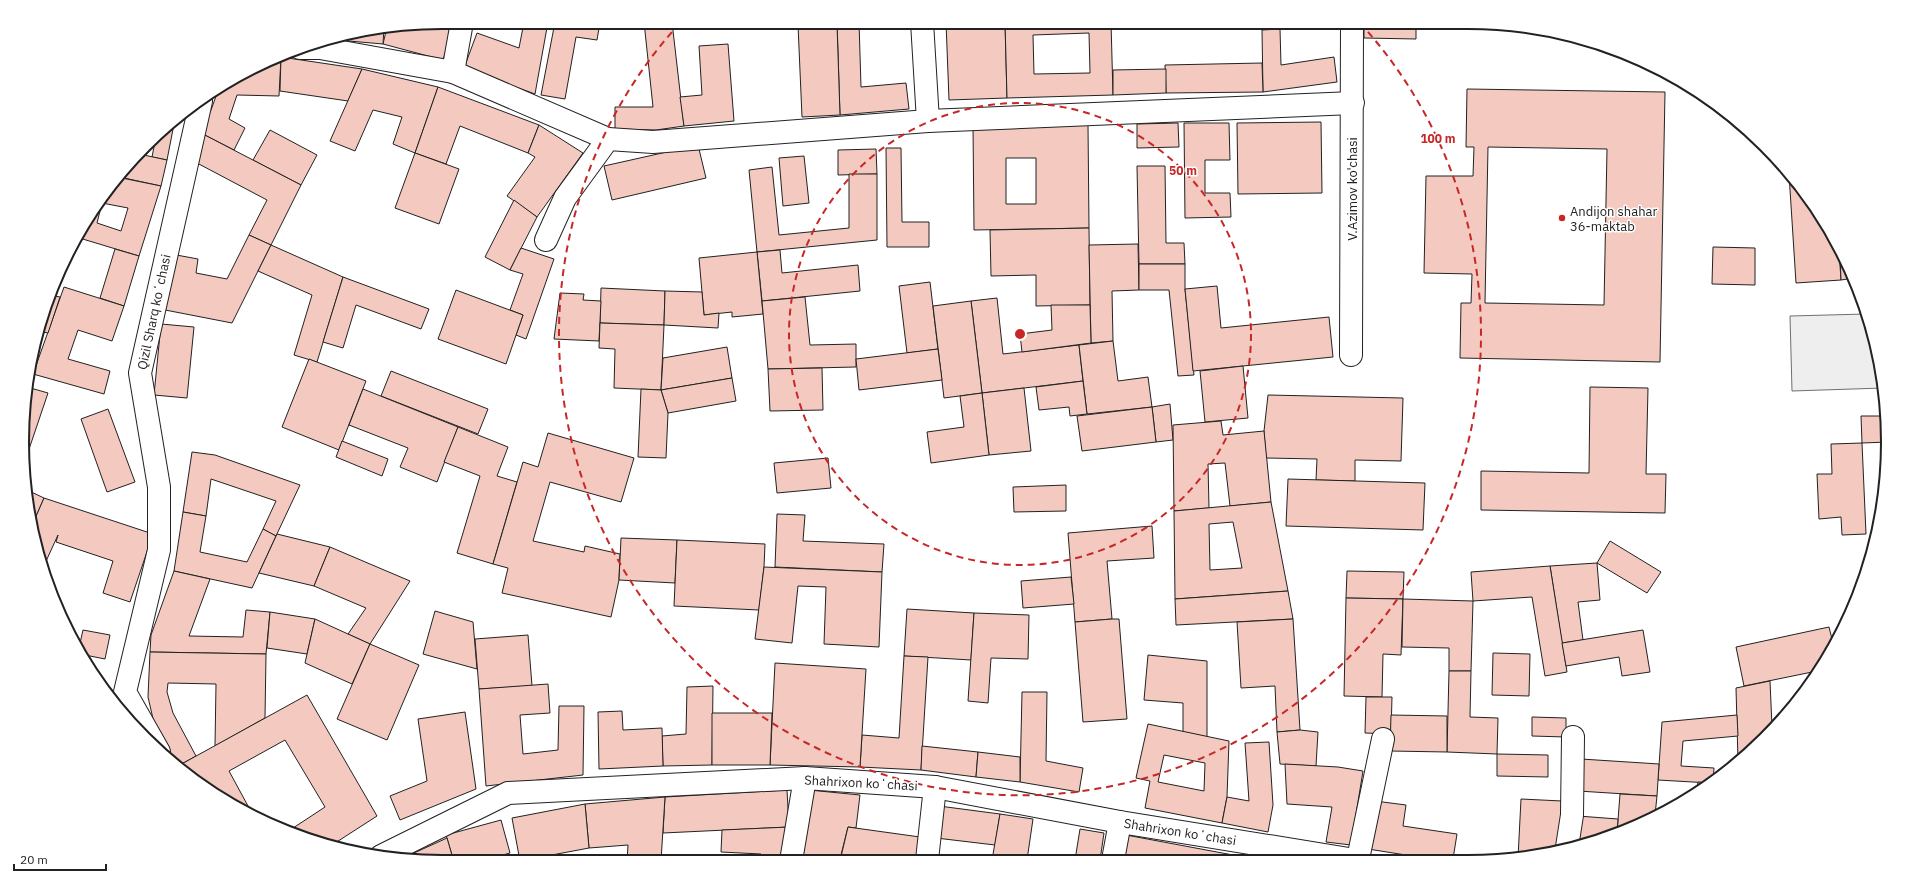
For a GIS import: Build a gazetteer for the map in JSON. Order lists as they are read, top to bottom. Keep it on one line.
{"streets":{"street":["V.Azimov ko'chasi","Qizil Sharq koʻchasi","Shahrixon koʻchasi"]},"places":["Andijon shahar 36-maktab"],"scale_bar":"20 m","rings":["100 m","50 m"]}
